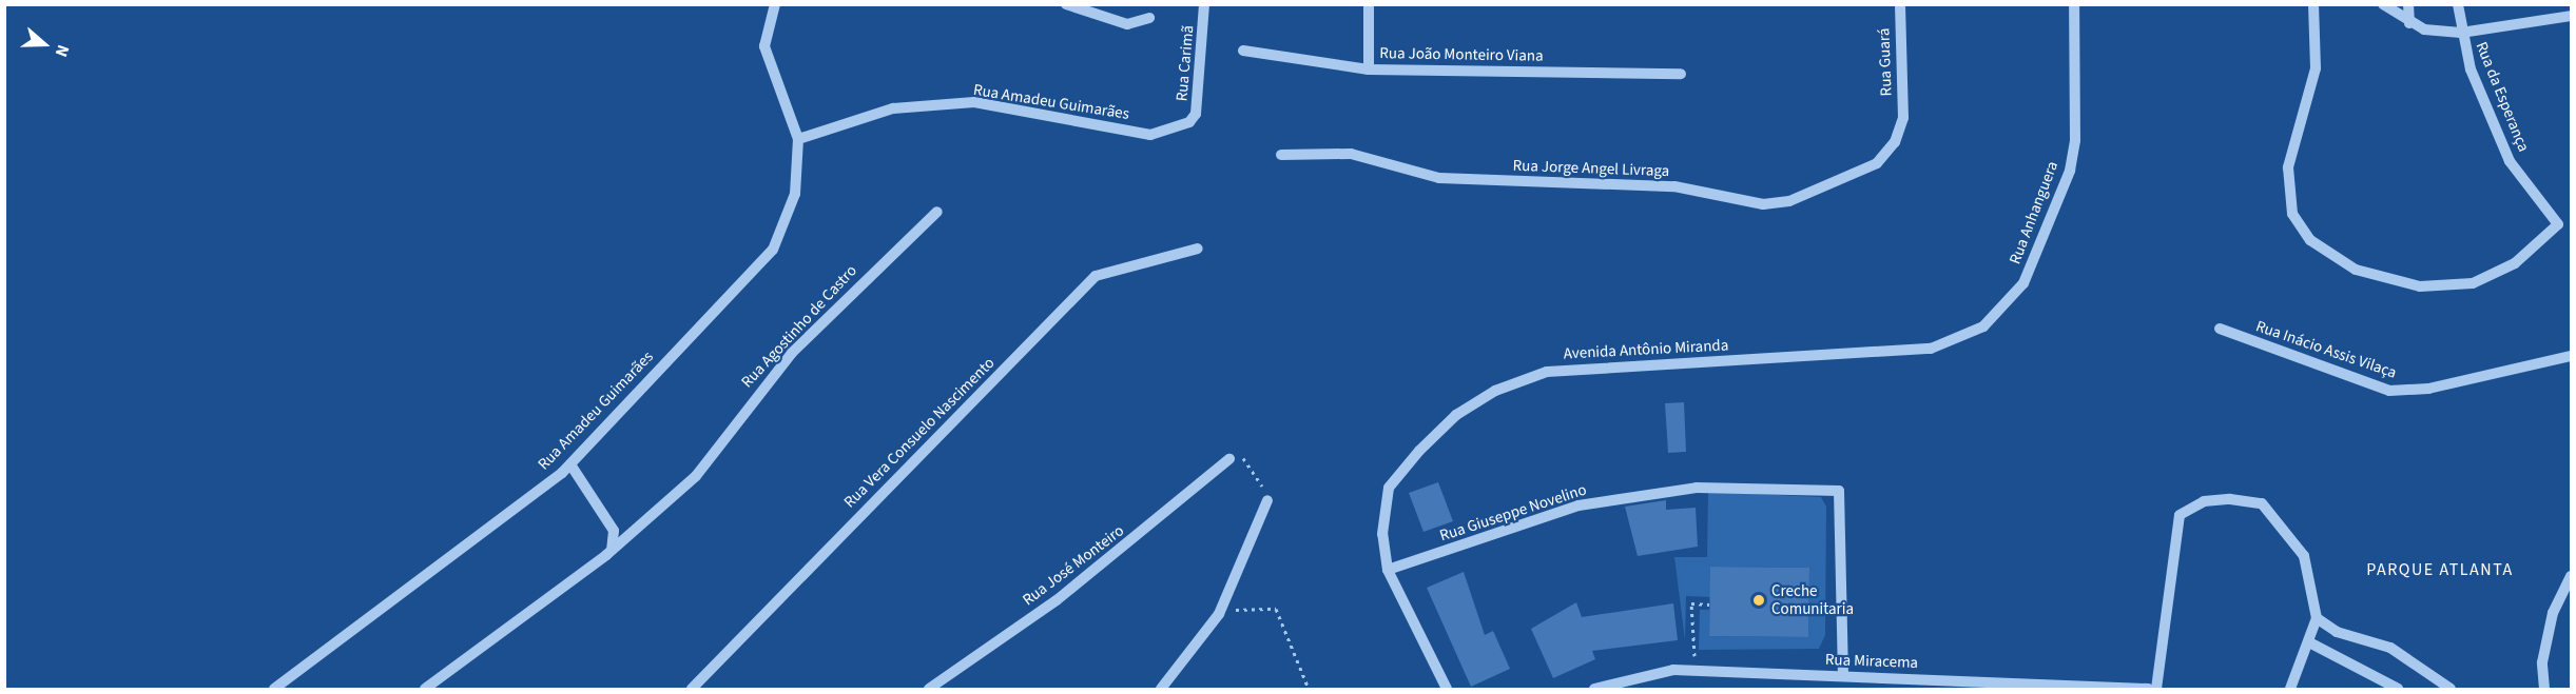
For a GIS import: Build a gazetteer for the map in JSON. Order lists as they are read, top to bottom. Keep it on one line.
{"streets":{"street":["Rua João Monteiro Viana","Rua Guará","Rua Carimã","Rua da Esperança","Rua Amadeu Guimarães","Rua Jorge Angel Livraga","Rua Anhanguera","Rua Agostinho de Castro","Avenida Antônio Miranda","Rua Inácio Assis Vilaça","Rua Vera Consuelo Nascimento","Rua Giuseppe Novelino","Rua José Monteiro","Rua Miracema"]},"crossings":[["Rua Guará","Rua Jorge Angel Livraga"],["Rua Carimã","Rua Amadeu Guimarães"],["Rua Anhanguera","Avenida Antônio Miranda"],["Avenida Antônio Miranda","Rua Giuseppe Novelino"],["Rua Giuseppe Novelino","Rua Miracema"]],"districts":["PARQUE ATLANTA"],"places":["Creche Comunitaria"],"north":"right"}
